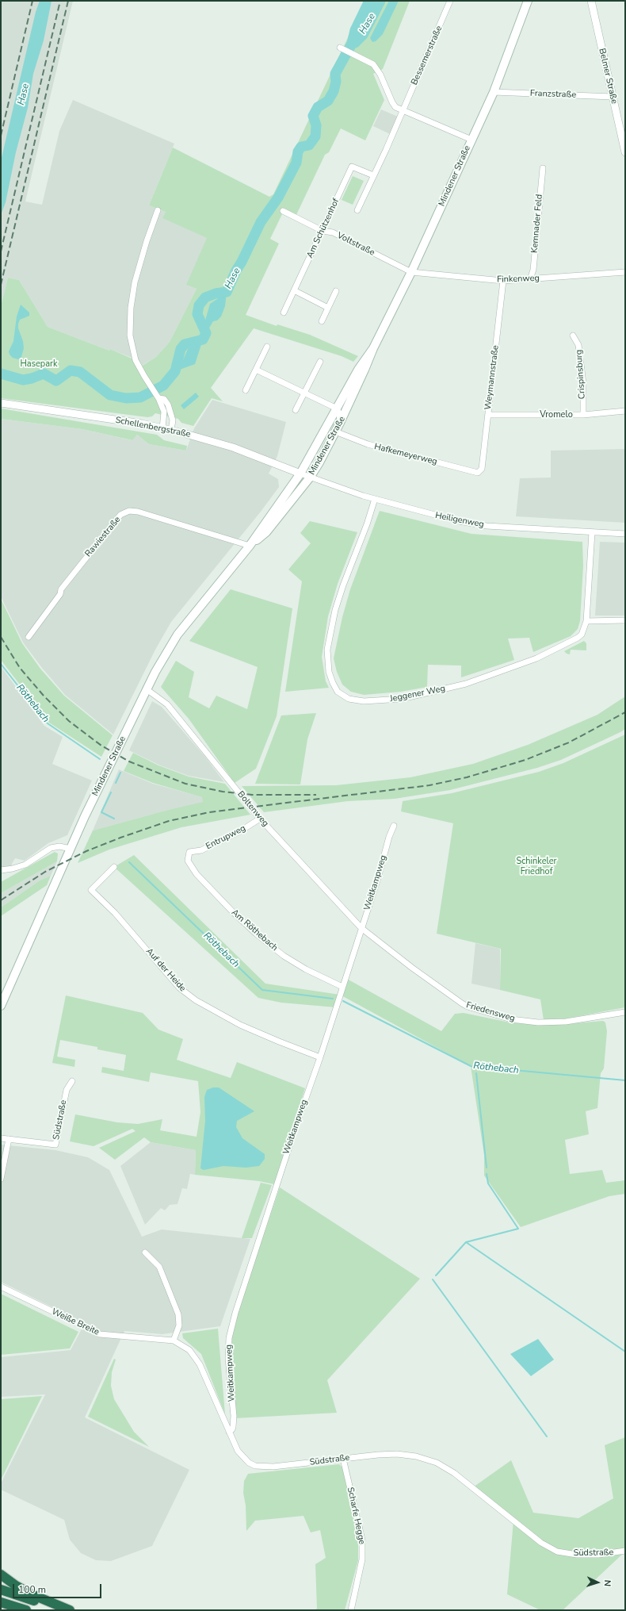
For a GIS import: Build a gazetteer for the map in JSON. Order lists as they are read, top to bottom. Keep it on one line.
{"streets":{"main road":["Mindener Straße"],"street":["Bessemerstraße","Belmer Straße","Franzstraße","Kemnader Feld","Am Schützenhof","Voltstraße","Finkenweg","Crispinsburg","Weymannstraße","Vromelo","Schellenbergstraße","Hafkemeyerweg","Heiligenweg","Rawiestraße","Jeggener Weg","Boltenweg","Entrupweg","Weitkampweg","Am Röthebach","Auf der Heide","Friedensweg","Südstraße","Weiße Breite","Scharfe Hegge"]},"crossings":[["Belmer Straße","Franzstraße"],["Franzstraße","Mindener Straße"],["Mindener Straße","Voltstraße"],["Mindener Straße","Finkenweg"],["Mindener Straße","Schellenbergstraße"],["Mindener Straße","Hafkemeyerweg"],["Mindener Straße","Heiligenweg"],["Mindener Straße","Rawiestraße"],["Mindener Straße","Boltenweg"],["Kemnader Feld","Finkenweg"],["Am Schützenhof","Voltstraße"],["Voltstraße","Finkenweg"],["Finkenweg","Weymannstraße"],["Crispinsburg","Vromelo"],["Weymannstraße","Vromelo"],["Weymannstraße","Hafkemeyerweg"],["Schellenbergstraße","Heiligenweg"],["Heiligenweg","Jeggener Weg"],["Boltenweg","Entrupweg"],["Boltenweg","Weitkampweg"],["Boltenweg","Friedensweg"],["Entrupweg","Am Röthebach"],["Weitkampweg","Am Röthebach"],["Weitkampweg","Auf der Heide"],["Weitkampweg","Friedensweg"],["Weitkampweg","Südstraße"],["Südstraße","Weiße Breite"],["Südstraße","Scharfe Hegge"]],"water":["Hase","Röthebach"],"parks":["Hasepark","Schinkeler Friedhof"],"scale_bar":"100 m","north":"right"}
